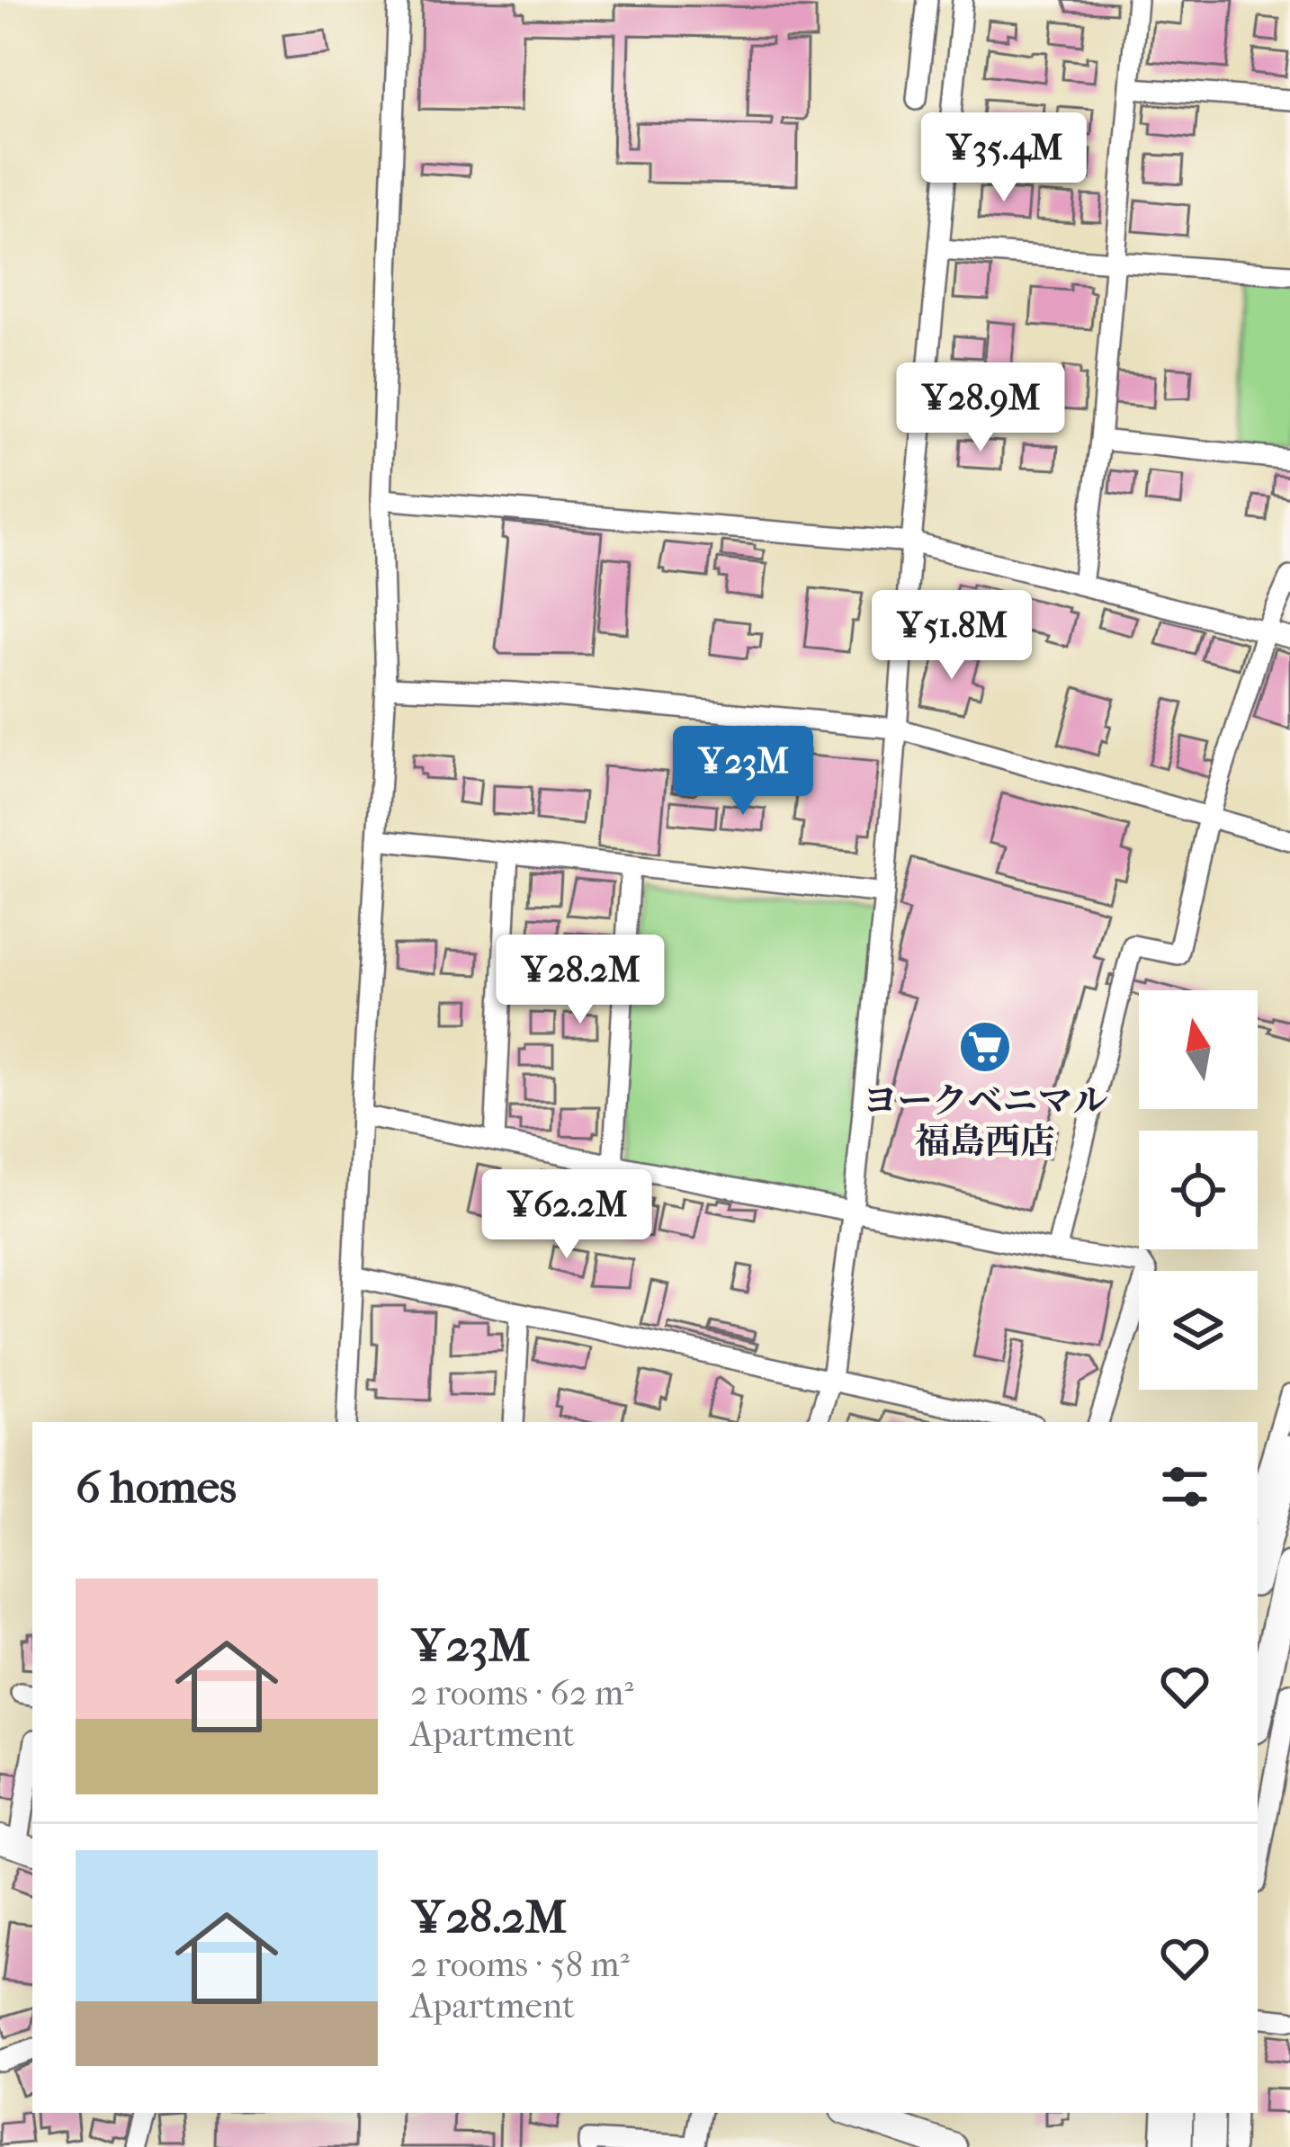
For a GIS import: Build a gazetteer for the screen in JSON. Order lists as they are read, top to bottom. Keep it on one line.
{"places":{"supermarket":["ヨークベニマル 福島西店"]},"north":"top","page":{"price":["¥35.4M","¥28.9M","¥51.8M","¥23M","¥28.2M","¥62.2M"],"heading":"6 homes","list":[{"name":"¥23M","note":"2 rooms · 62 m² · Apartment"},{"name":"¥28.2M","note":"2 rooms · 58 m² · Apartment"}]}}
